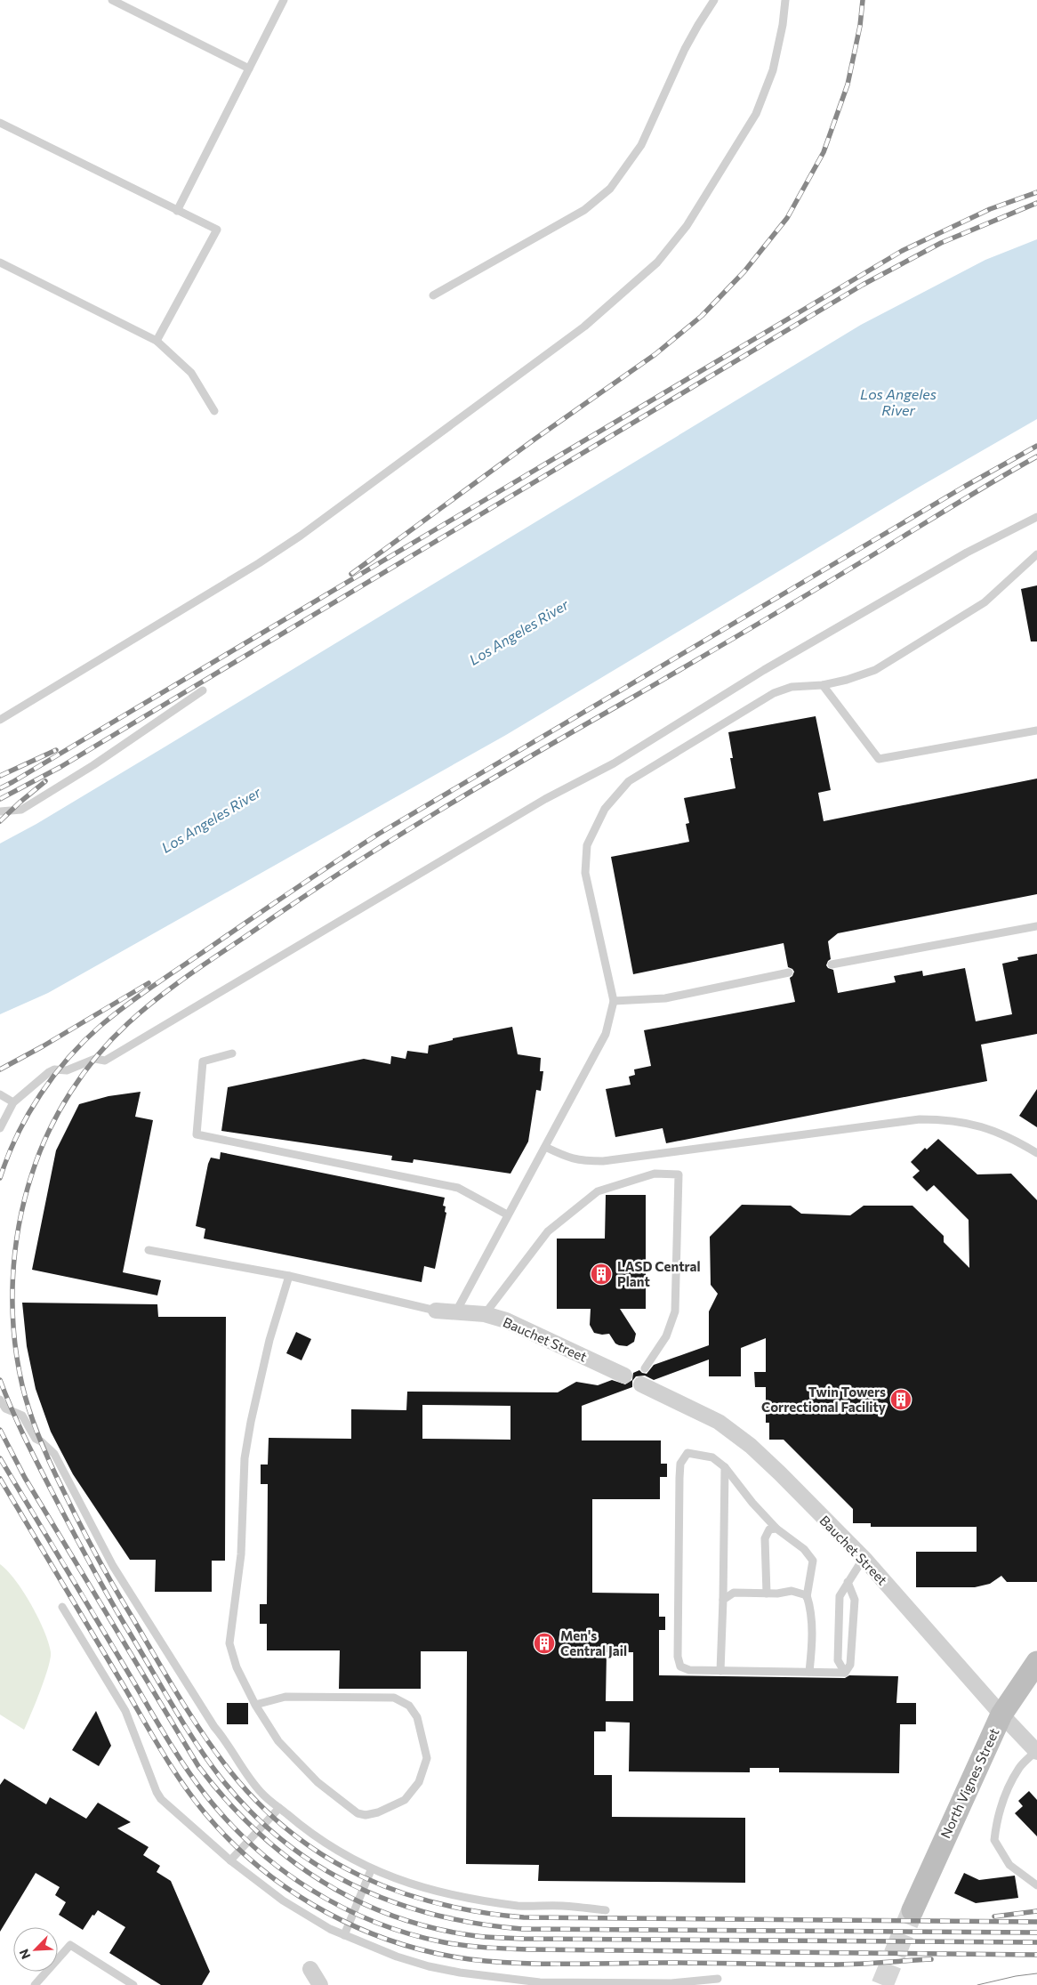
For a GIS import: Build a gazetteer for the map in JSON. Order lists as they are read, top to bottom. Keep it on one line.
{"streets":{"main road":["North Vignes Street"],"street":["Bauchet Street"]},"crossings":[["Bauchet Street","North Vignes Street"]],"water":["Los Angeles River"],"places":{"building":["LASD Central Plant","Twin Towers Correctional Facility","Men's Central Jail"]},"north":"bottom left"}
